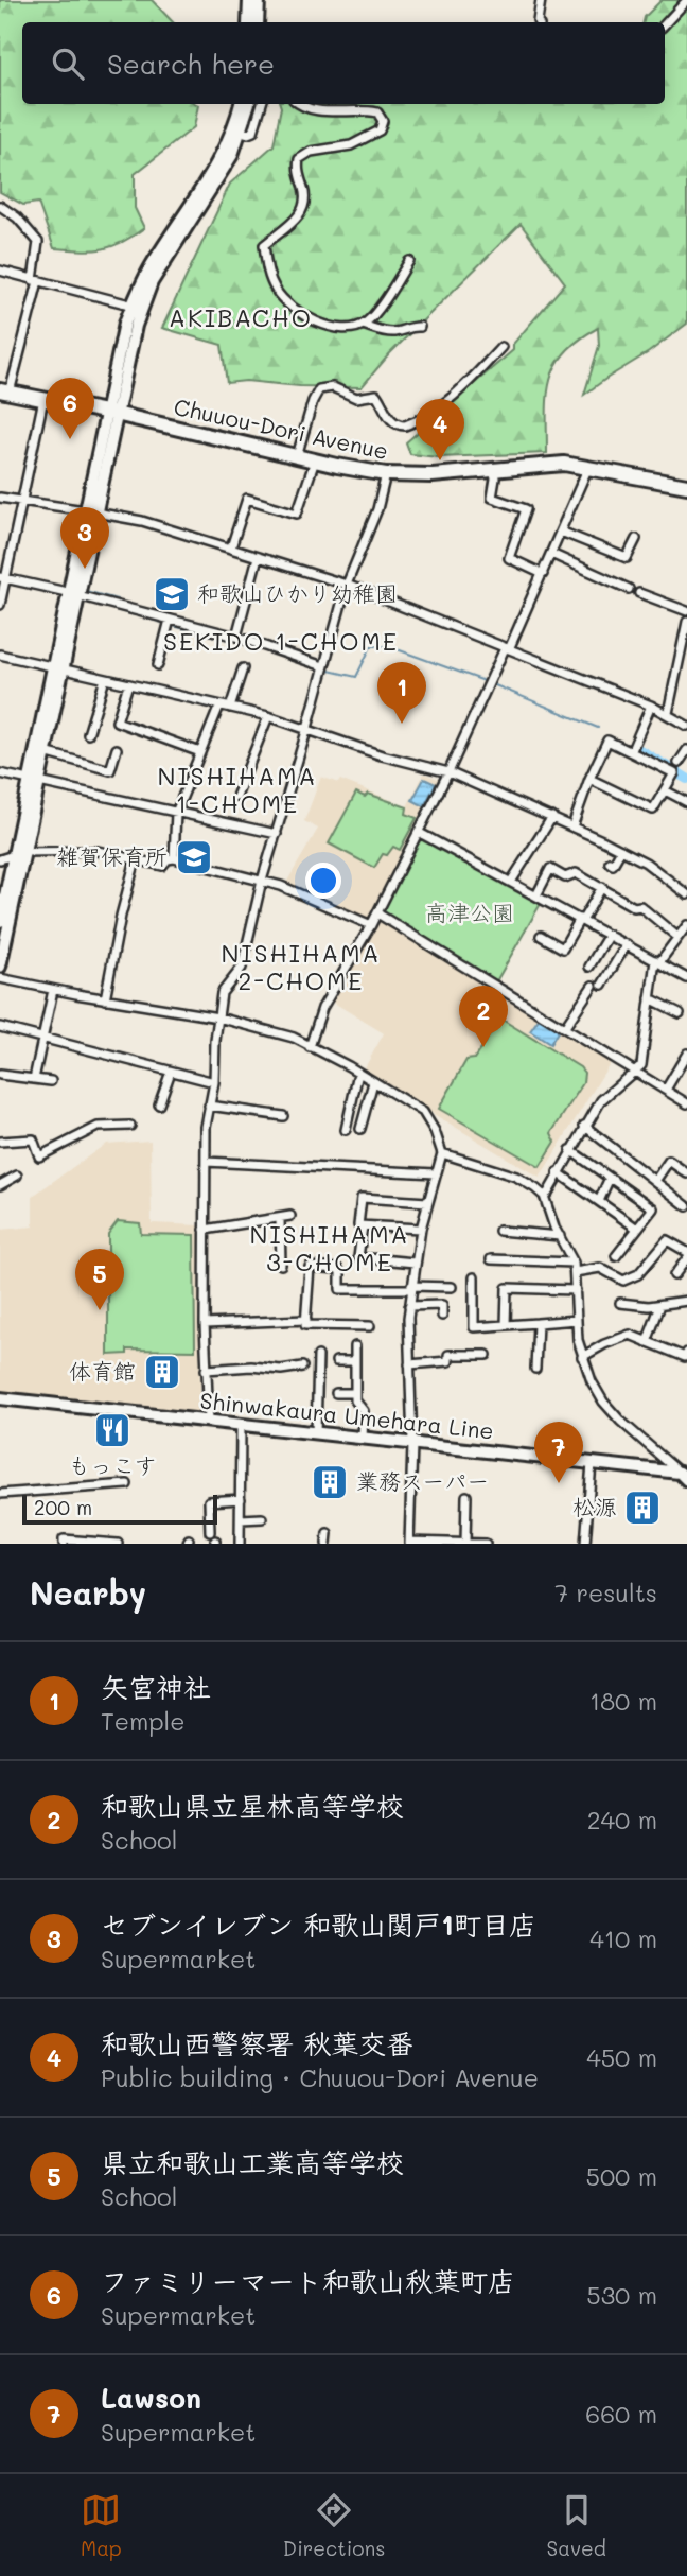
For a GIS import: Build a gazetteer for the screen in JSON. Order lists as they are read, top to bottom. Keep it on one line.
{"streets":{"highway":["Chuuou-Dori Avenue"],"main road":["Shinwakaura Umehara Line"]},"districts":["AKIBACHO","SEKIDO 1-CHOME","NISHIHAMA 1-CHOME","NISHIHAMA 2-CHOME","NISHIHAMA 3-CHOME"],"parks":["高津公園"],"places":{"school or university":["和歌山ひかり幼稚園","雑賀保育所"],"building":["体育館","業務スーパー","松源"],"restaurant":["もっこす"]},"scale_bar":"200 m","page":{"search":"Search here","pins":["6","4","3","1","2","5","7"],"scale":"200 m","heading":["Nearby","7 results"],"list":[{"mark":"1","name":"矢宮神社","note":"Temple","value":"180 m"},{"mark":"2","name":"和歌山県立星林高等学校","note":"School","value":"240 m"},{"mark":"3","name":"セブンイレブン 和歌山関戸1町目店","note":"Supermarket","value":"410 m"},{"mark":"4","name":"和歌山西警察署 秋葉交番","note":"Public building · Chuuou-Dori Avenue","value":"450 m"},{"mark":"5","name":"県立和歌山工業高等学校","note":"School","value":"500 m"},{"mark":"6","name":"ファミリーマート和歌山秋葉町店","note":"Supermarket","value":"530 m"},{"mark":"7","name":"Lawson","note":"Supermarket","value":"660 m"}],"nav":["Map","Directions","Saved"]}}
